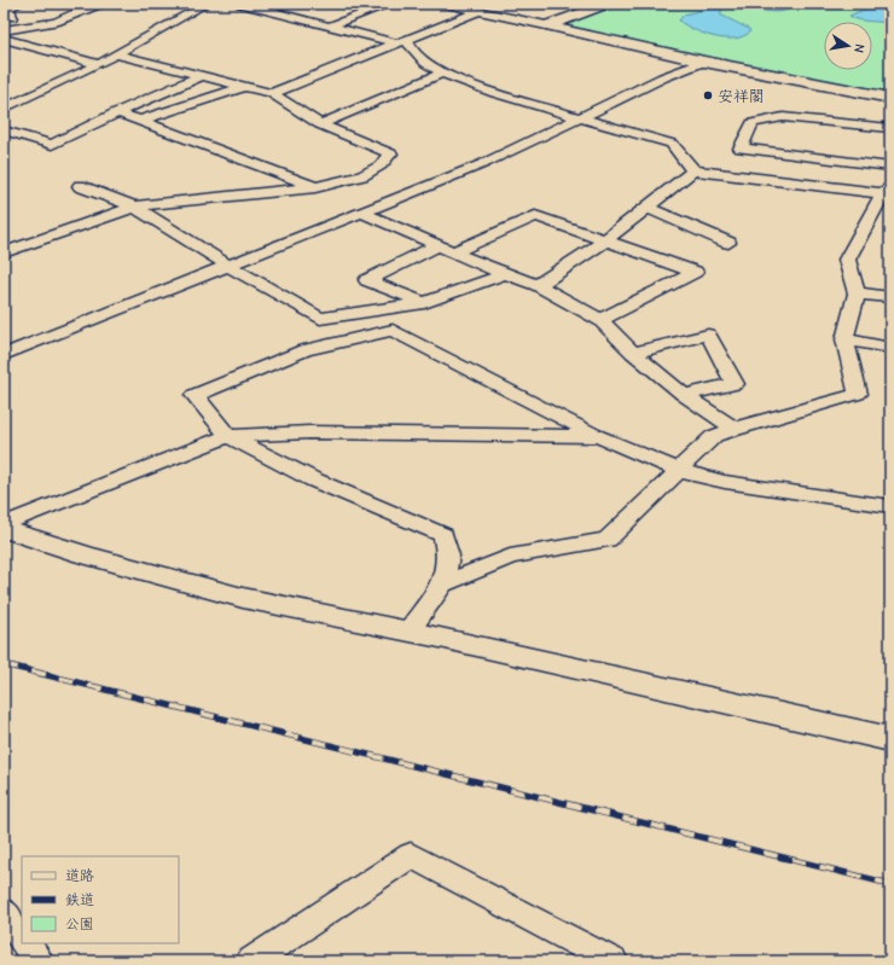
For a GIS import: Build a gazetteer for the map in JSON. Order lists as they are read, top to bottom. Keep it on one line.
{"places":["安祥閣"],"legend":["道路","鉄道","公園"],"north":"right"}
